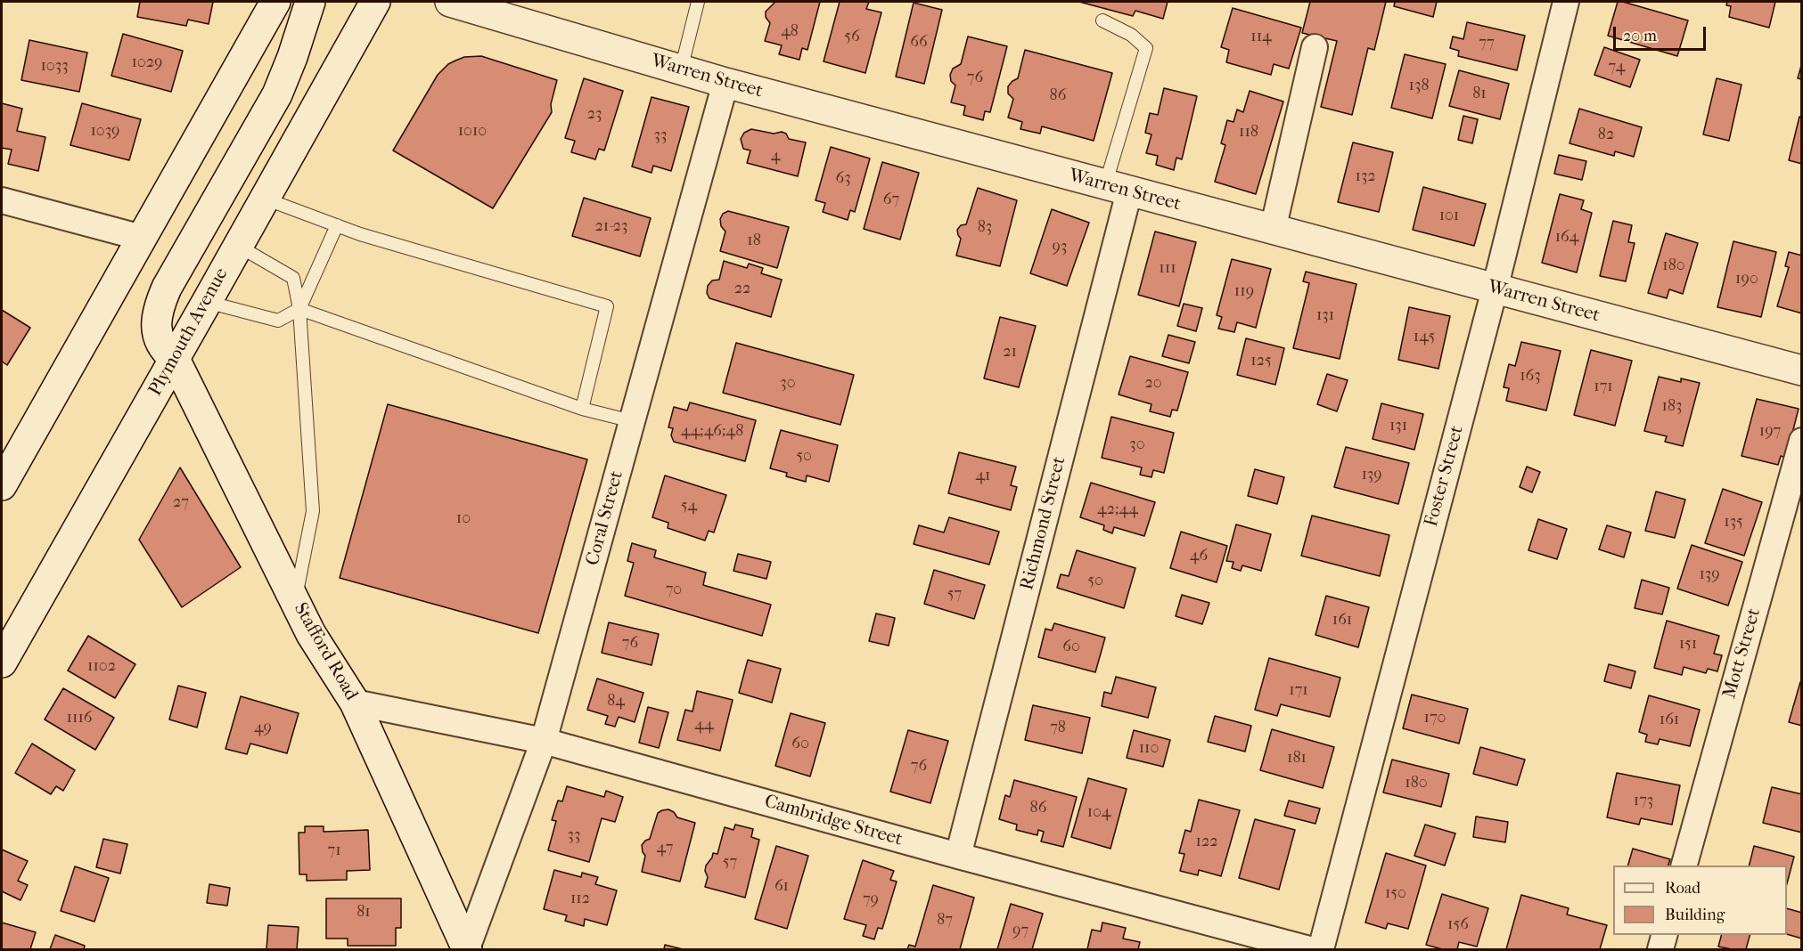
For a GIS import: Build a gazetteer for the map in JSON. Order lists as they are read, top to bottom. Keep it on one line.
{"streets":{"main road":["Warren Street","Plymouth Avenue","Stafford Road"],"street":["Foster Street","Coral Street","Richmond Street","Mott Street","Cambridge Street"]},"crossings":[["Warren Street","Foster Street"],["Warren Street","Coral Street"],["Warren Street","Richmond Street"],["Plymouth Avenue","Stafford Road"],["Coral Street","Stafford Road"],["Coral Street","Cambridge Street"],["Richmond Street","Cambridge Street"],["Stafford Road","Cambridge Street"]],"house_numbers":["48","56","114","66","77","1029","1033","74","76","138","81","86","23","1039","1010","118","82","33","4","132","63","67","101","21-23","83","164","18","93","180","111","190","22","119","131","145","21","125","163","30","20","171","183","131","44;46;48","197","30","50","139","41","27","54","42;44","10","135","46","139","50","70","57","161","76","151","60","1102","171","84","1116","170","161","44","49","78","60","110","181","76","180","173","86","104","33","122","47","71","57","61","150","112","79","81","87","156","97"],"legend":["Road","Building"],"scale_bar":"20 m"}
